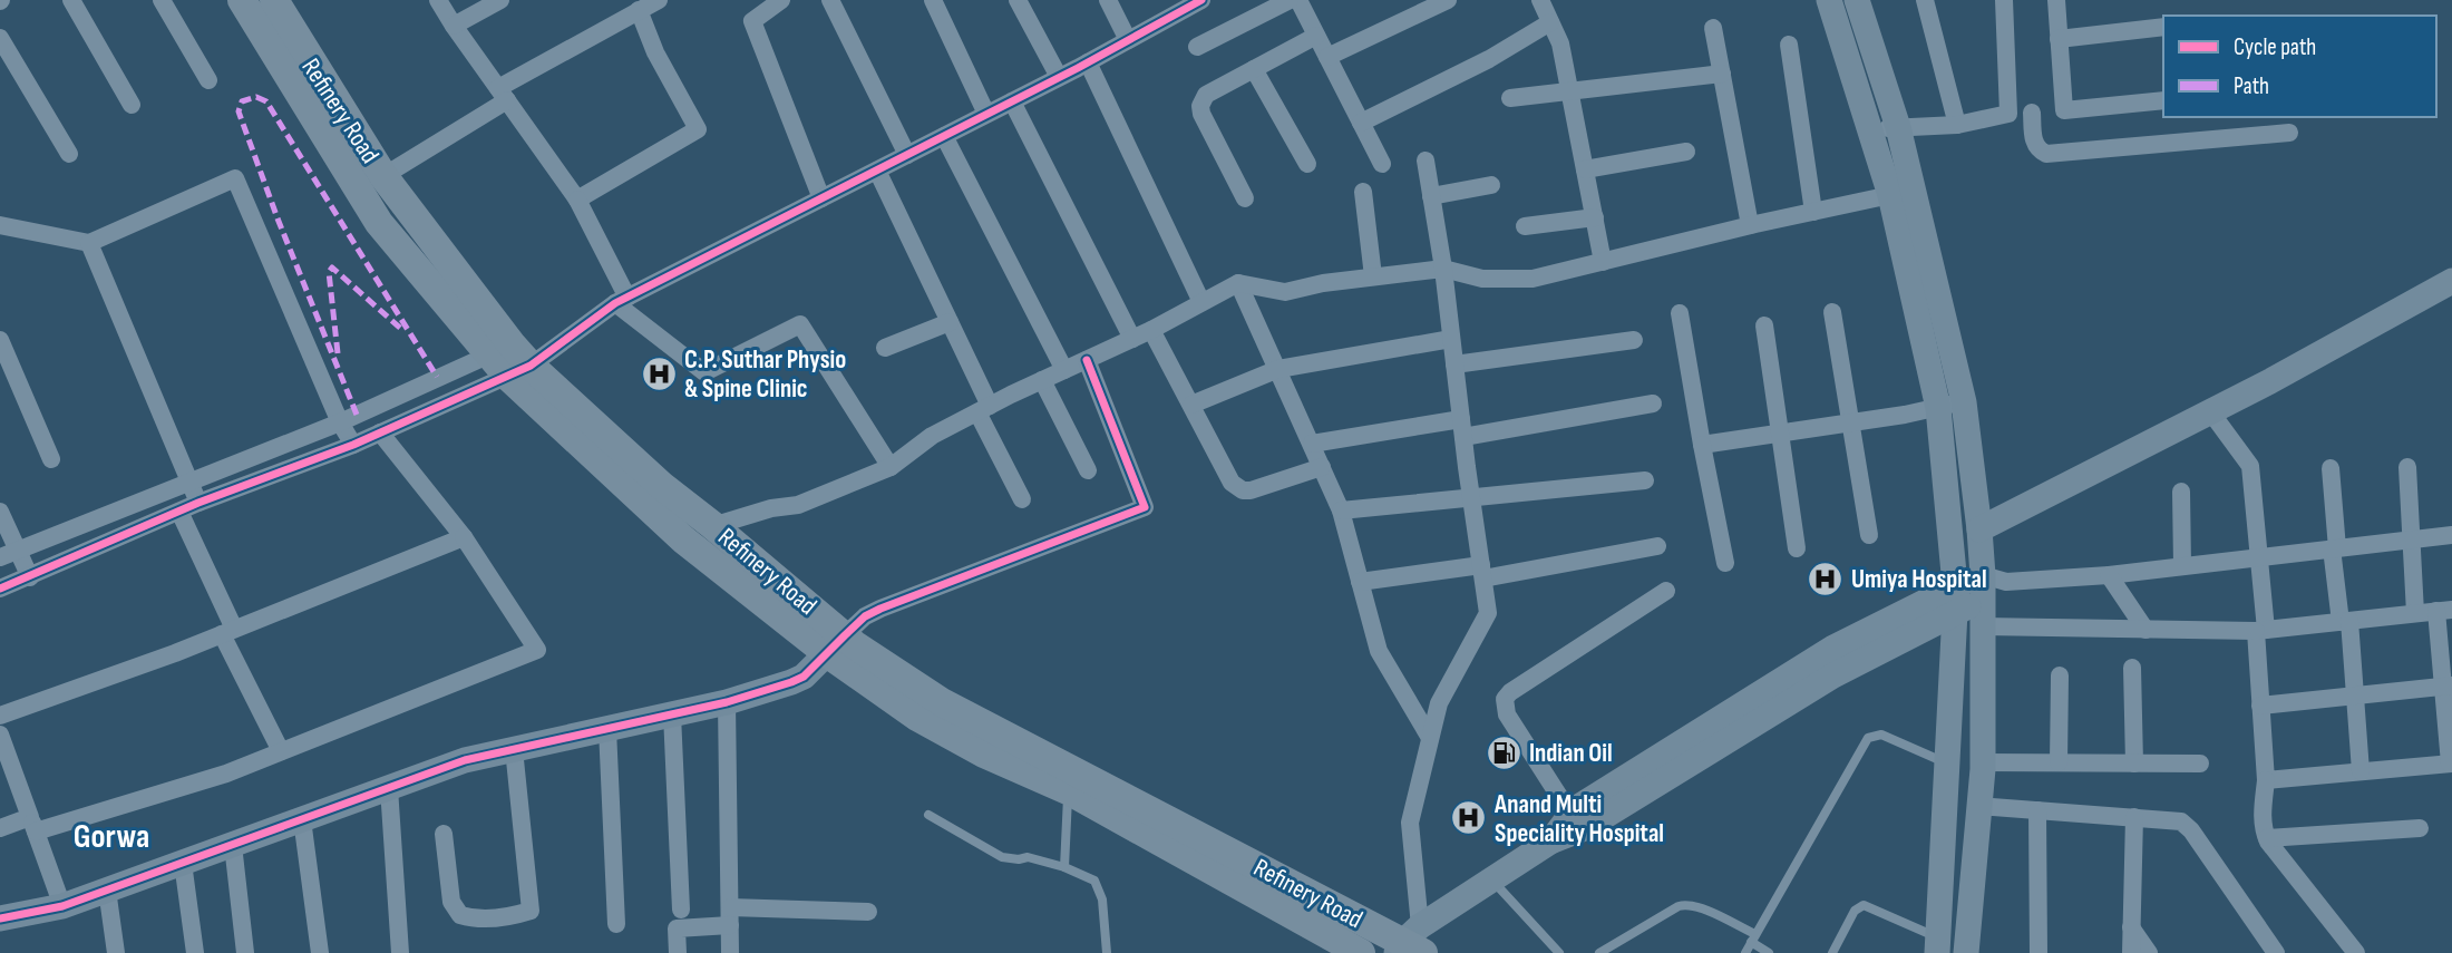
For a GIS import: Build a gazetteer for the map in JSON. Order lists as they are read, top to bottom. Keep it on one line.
{"streets":{"main road":["Refinery Road"]},"districts":["Gorwa"],"places":{"hospital":["C.P. Suthar Physio & Spine Clinic","Umiya Hospital","Anand Multi Speciality Hospital"],"fuel station":["Indian Oil"]},"legend":["Cycle path","Path"]}
